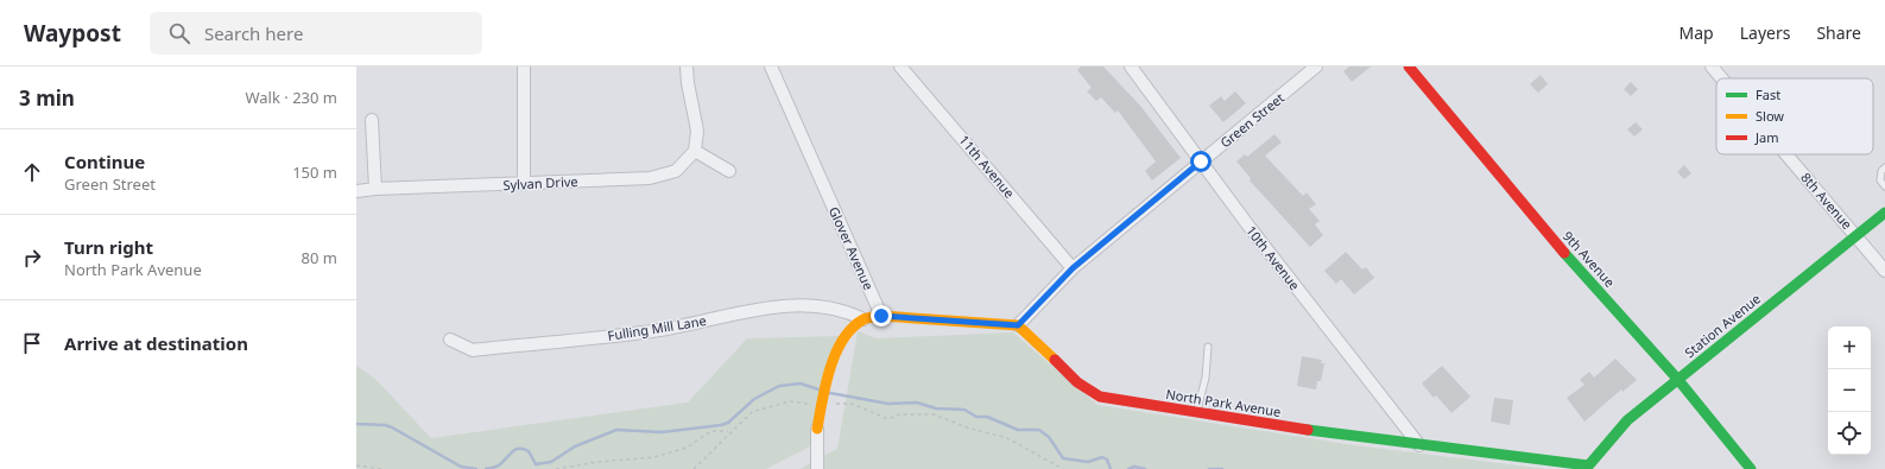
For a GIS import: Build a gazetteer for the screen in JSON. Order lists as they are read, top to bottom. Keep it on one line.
{"streets":{"street":["Green Street","11th Avenue","Sylvan Drive","8th Avenue","Glover Avenue","10th Avenue","9th Avenue","Station Avenue","Fulling Mill Lane","North Park Avenue"]},"crossings":[["Green Street","11th Avenue"],["Green Street","10th Avenue"],["Green Street","North Park Avenue"],["8th Avenue","Station Avenue"],["10th Avenue","North Park Avenue"],["9th Avenue","Station Avenue"],["Station Avenue","North Park Avenue"]],"legend":["Fast","Slow","Jam"],"page":{"header":"Waypost","search":"Search here","nav":["Map","Layers","Share"],"heading":["3 min","Walk · 230 m"],"list":[["Continue","Green Street","150 m"],["Turn right","North Park Avenue","80 m"],"Arrive at destination"],"map_buttons":["+","−"]}}
